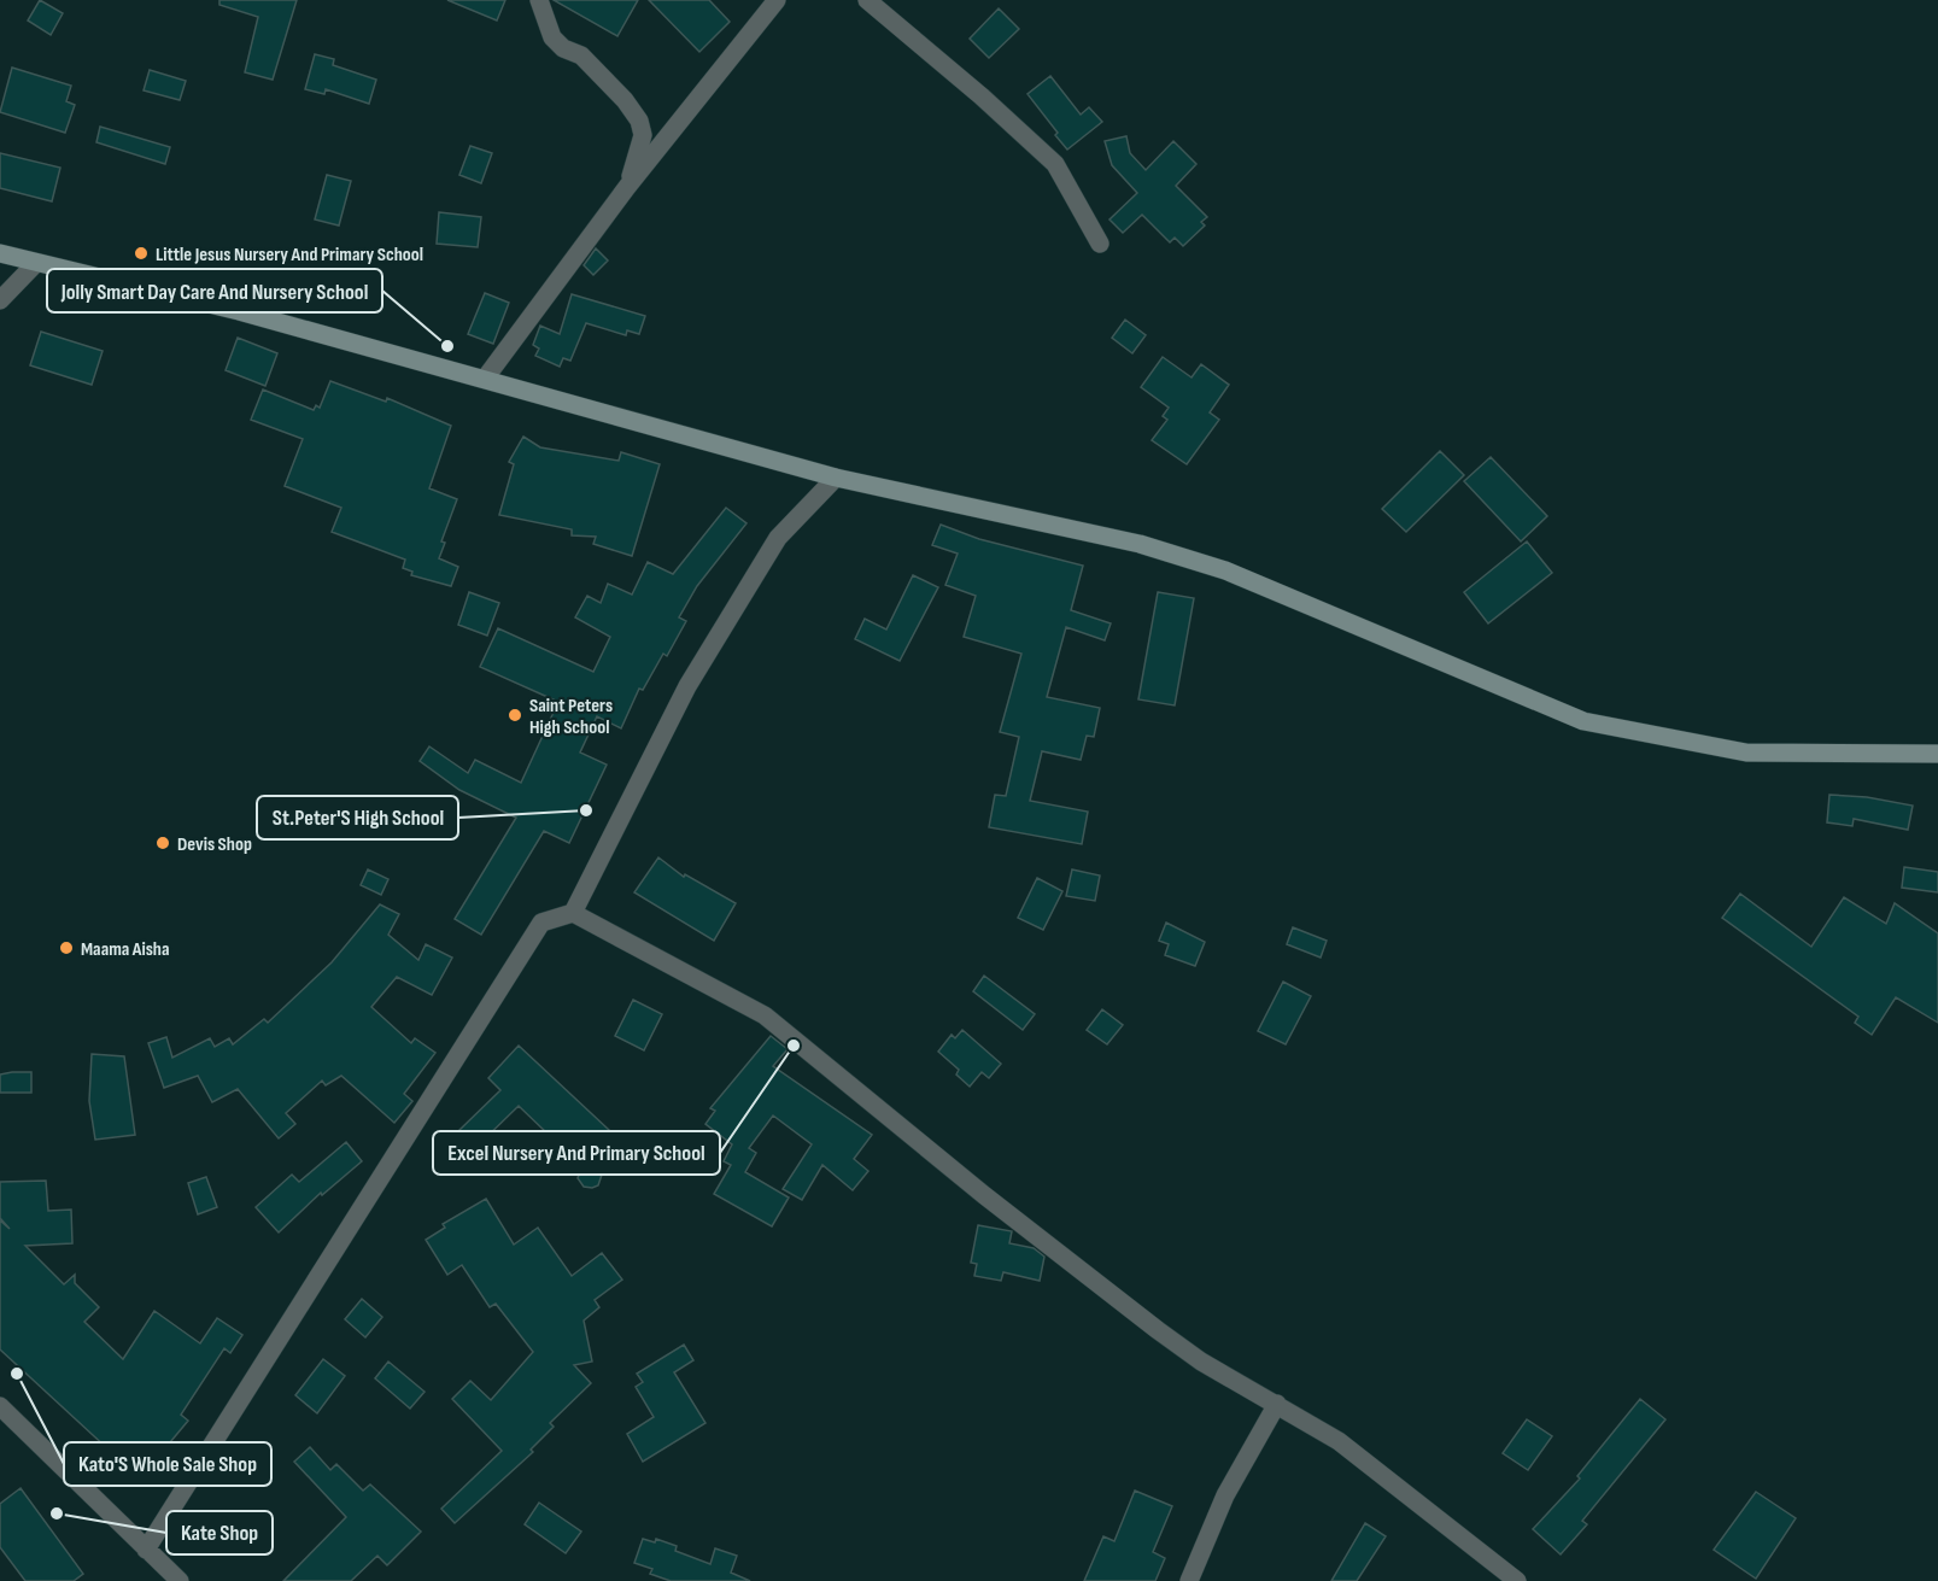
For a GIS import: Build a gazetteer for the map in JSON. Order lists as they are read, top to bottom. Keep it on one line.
{"places":["Little Jesus Nursery And Primary School","Jolly Smart Day Care And Nursery School","Saint Peters High School","St.Peter'S High School","Devis Shop","Maama Aisha","Excel Nursery And Primary School","Kato'S Whole Sale Shop","Kate Shop"]}
